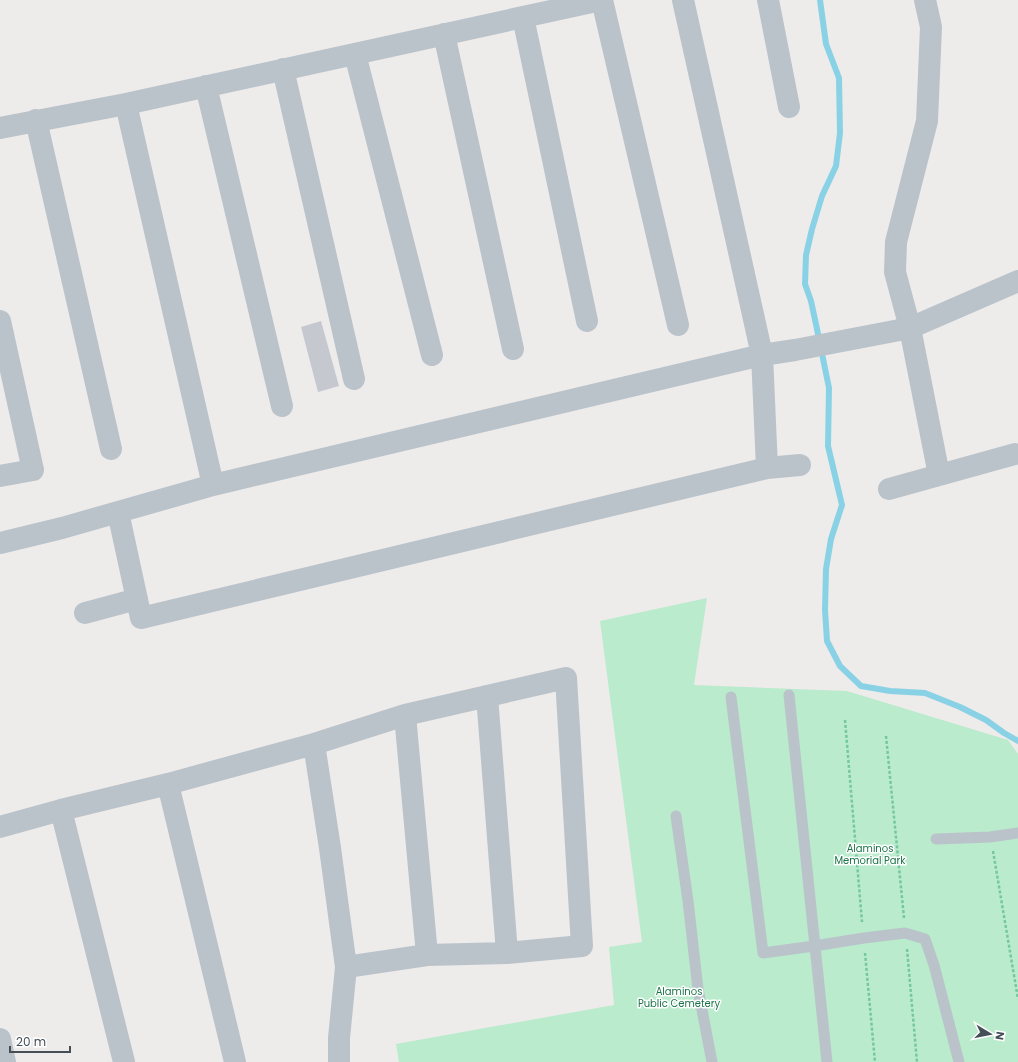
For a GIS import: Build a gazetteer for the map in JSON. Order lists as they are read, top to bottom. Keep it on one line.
{"parks":["Alaminos Memorial Park","Alaminos Public Cemetery"],"scale_bar":"20 m","north":"right"}
